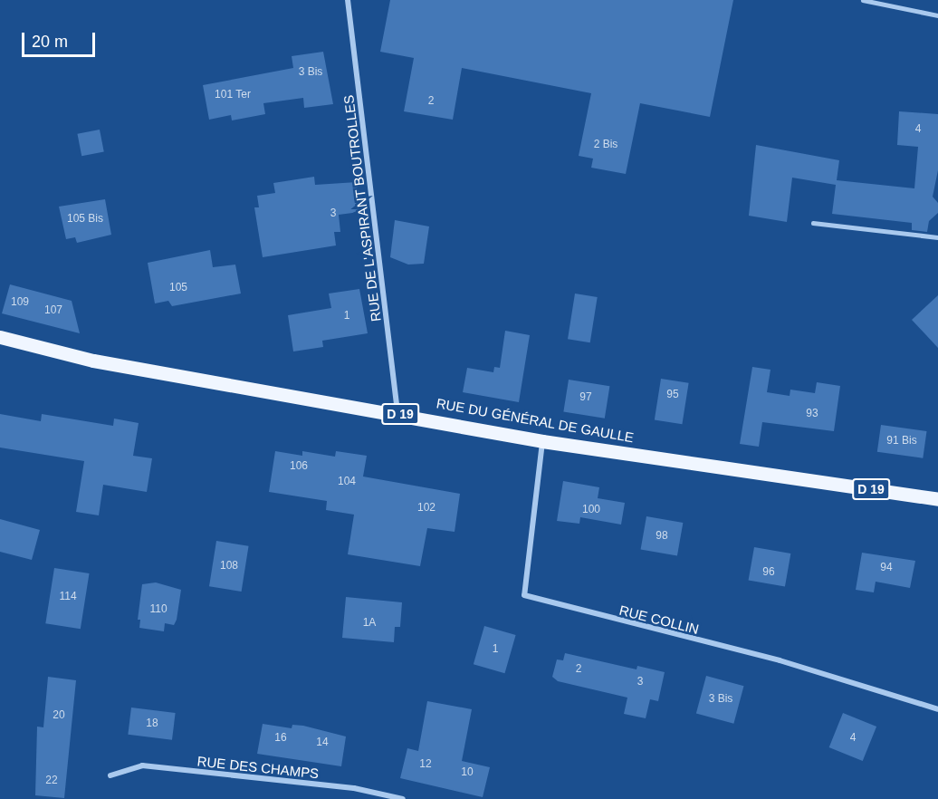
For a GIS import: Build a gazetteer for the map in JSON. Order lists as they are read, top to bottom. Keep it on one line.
{"streets":{"main road":["D 19","RUE DU GÉNÉRAL DE GAULLE"],"street":["RUE DE L'ASPIRANT BOUTROLLES","RUE COLLIN","RUE DES CHAMPS"]},"crossings":[["RUE DE L'ASPIRANT BOUTROLLES","RUE DU GÉNÉRAL DE GAULLE"],["RUE DU GÉNÉRAL DE GAULLE","RUE COLLIN"]],"house_numbers":["3 Bis","101 Ter","2","4","2 Bis","3","105 Bis","105","109","107","1","95","97","93","91 Bis","106","104","102","100","98","108","94","96","114","110","1A","1","2","3","3 Bis","20","18","16","4","14","12","10","22"],"scale_bar":"20 m"}
